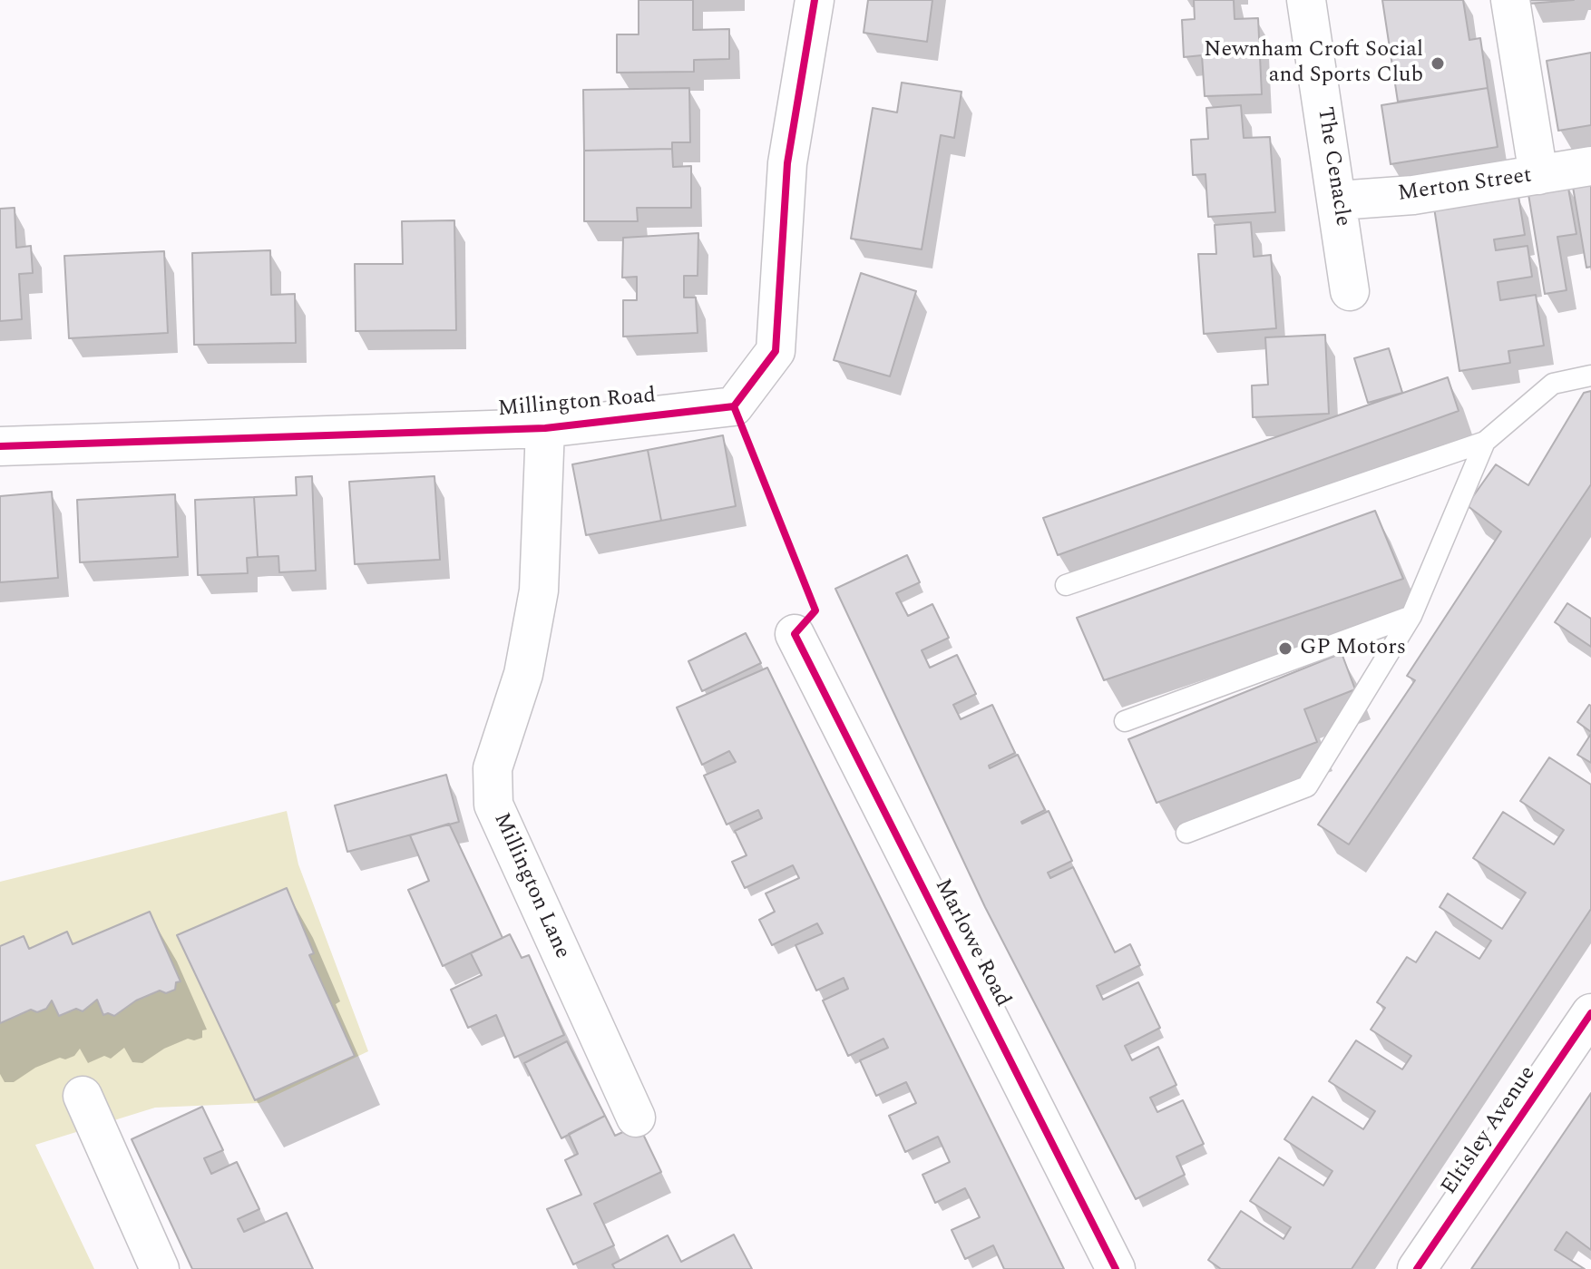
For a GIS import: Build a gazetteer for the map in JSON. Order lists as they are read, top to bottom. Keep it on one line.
{"streets":{"street":["The Cenacle","Merton Street","Millington Road","Millington Lane","Marlowe Road","Eltisley Avenue"]},"crossings":[["The Cenacle","Merton Street"],["Millington Road","Millington Lane"]],"places":["Newnham Croft Social and Sports Club","GP Motors"]}
